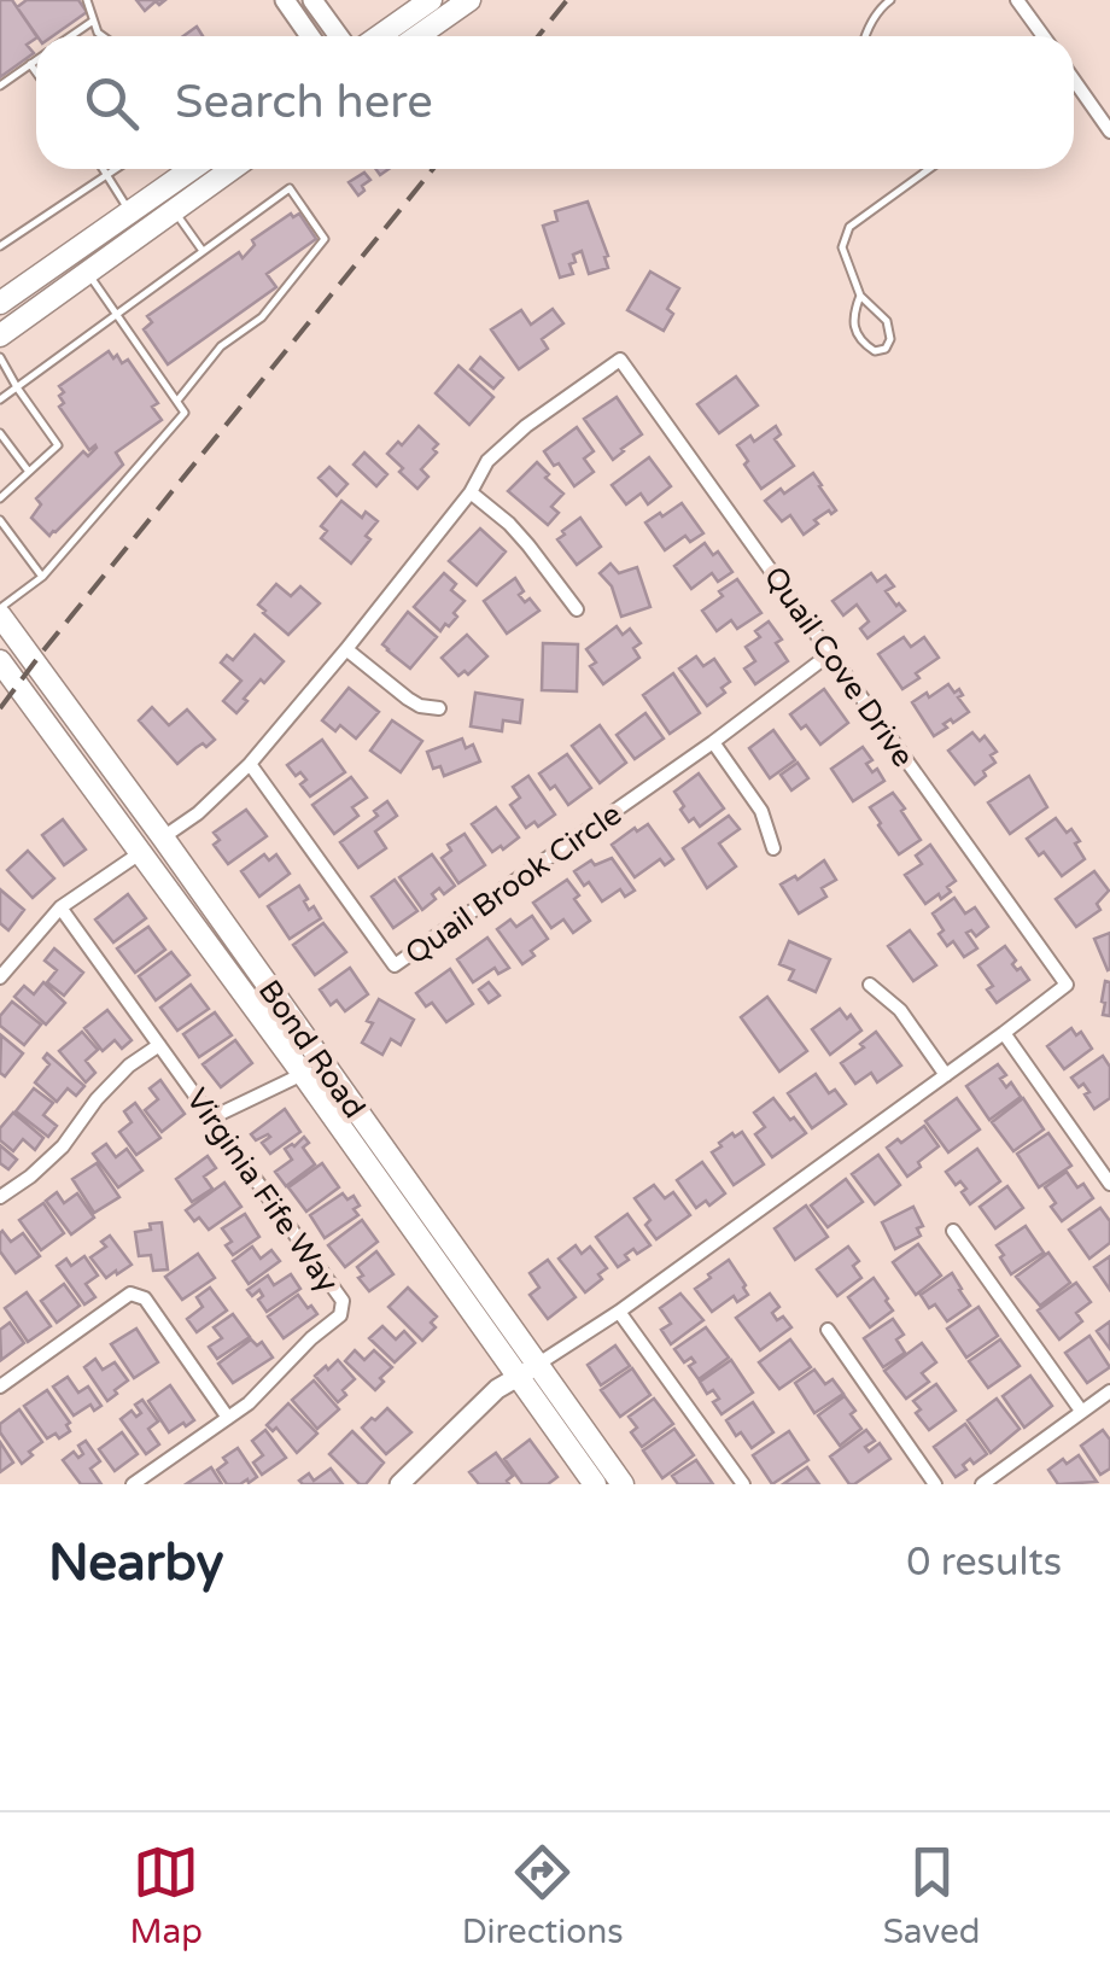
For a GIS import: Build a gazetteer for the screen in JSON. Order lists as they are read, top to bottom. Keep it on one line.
{"streets":{"main road":["Bond Road"],"street":["Quail Cove Drive","Quail Brook Circle","Virginia Fife Way"]},"crossings":[["Quail Cove Drive","Quail Brook Circle"],["Quail Cove Drive","Bond Road"]],"page":{"search":"Search here","heading":["Nearby","0 results"],"nav":["Map","Directions","Saved"]}}
